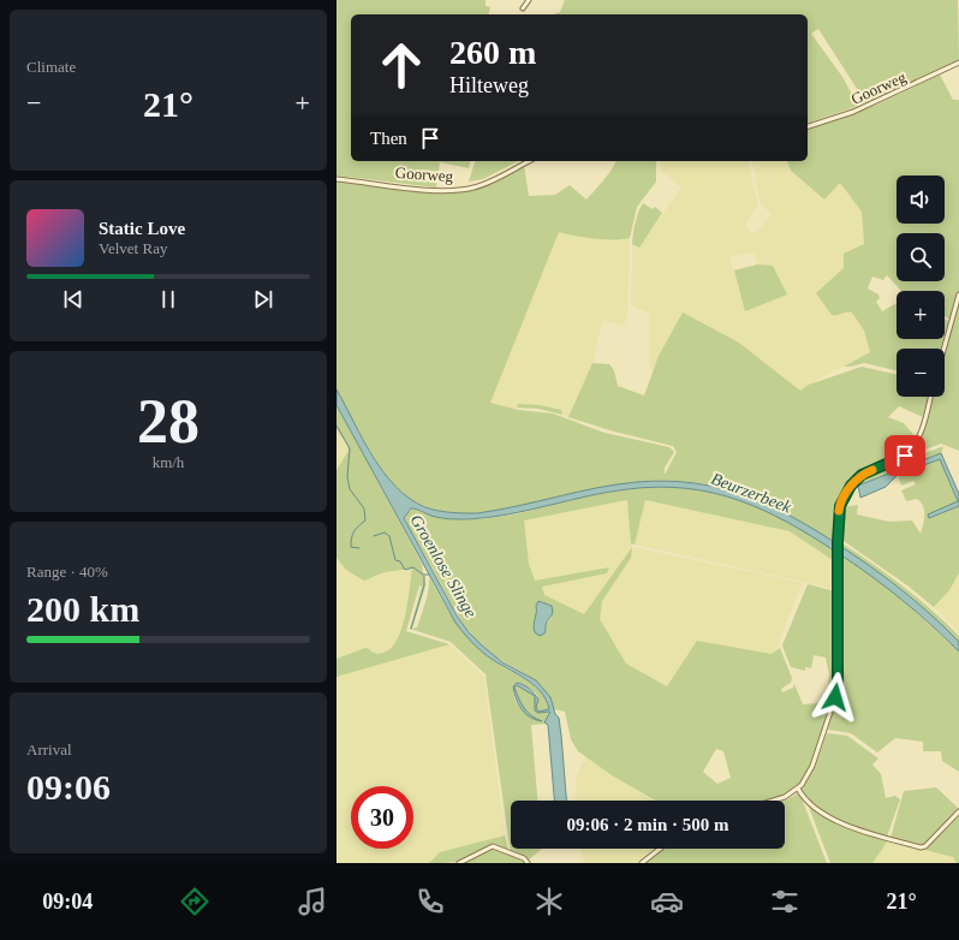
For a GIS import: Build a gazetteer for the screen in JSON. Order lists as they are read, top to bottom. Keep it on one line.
{"streets":{"street":["Goorweg"]},"water":["Beurzerbeek","Groenlose Slinge"],"page":{"tile":["Climate",["28","km/h"],["Range · 40%","200 km"],["Arrival","09:06"]],"turn":["260 m","Hilteweg"],"heat":["−","21°","+"],"then":"Then","map_buttons":["+","−"],"song":["Static Love","Velvet Ray"],"limit":"30","trip":"09:06 · 2 min · 500 m","tabs":["09:04","21°"]}}
